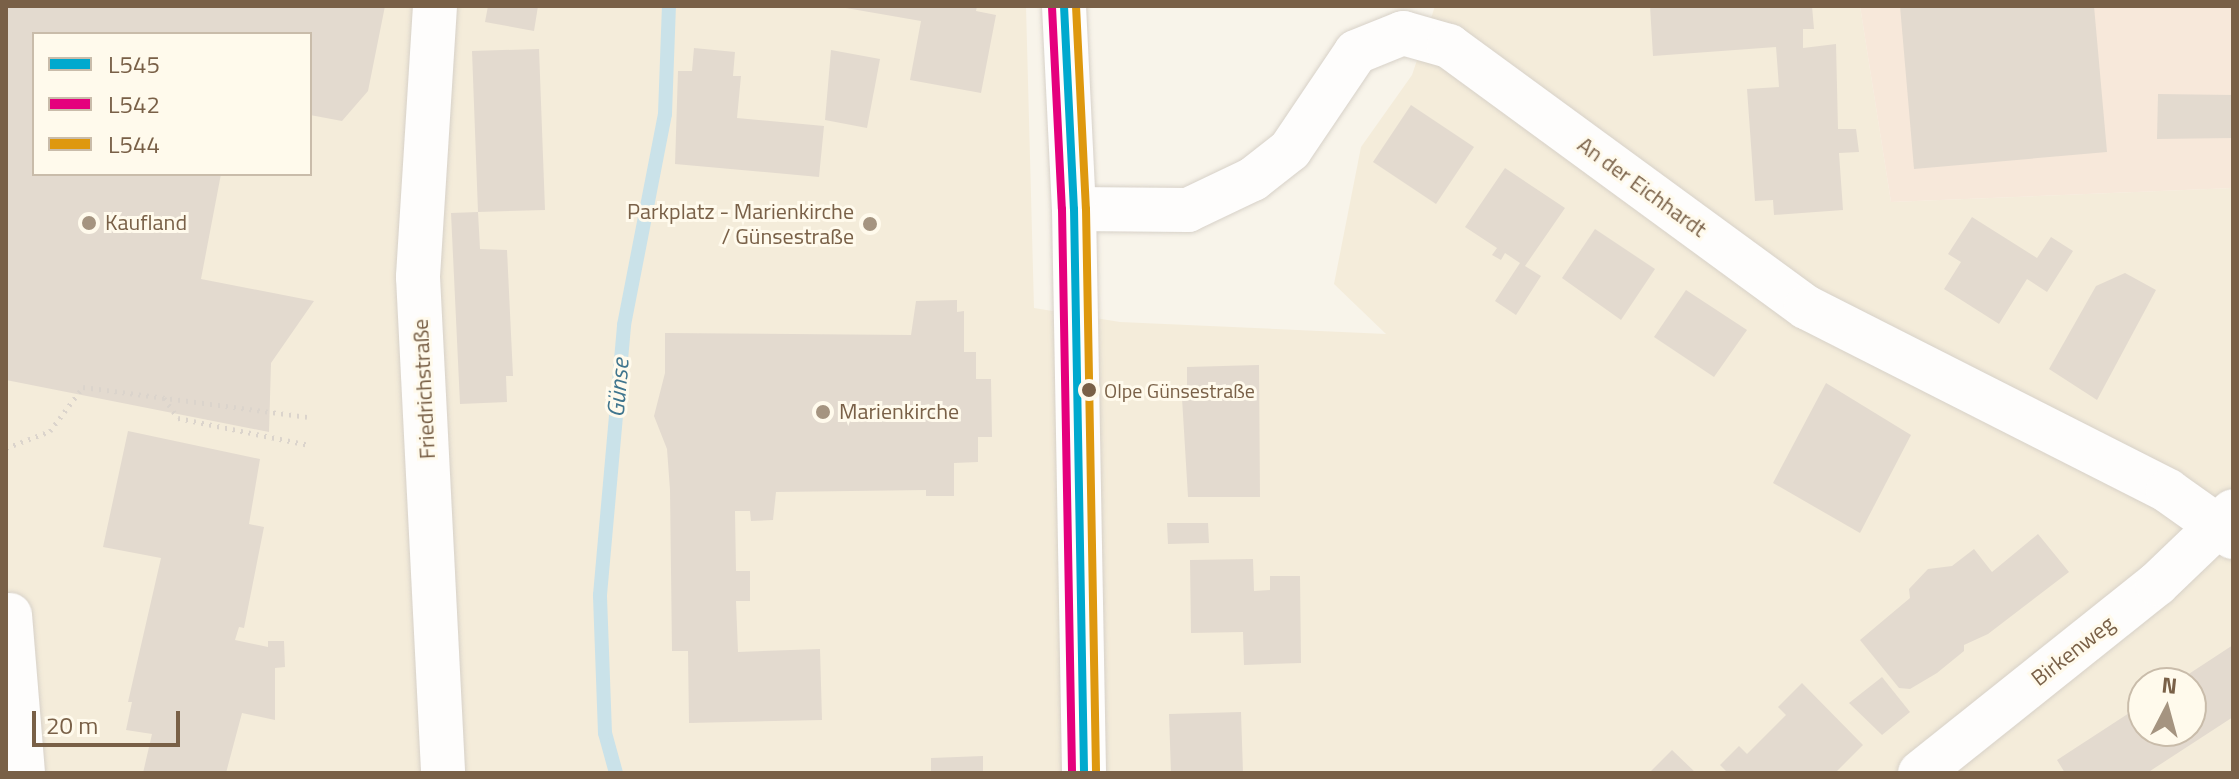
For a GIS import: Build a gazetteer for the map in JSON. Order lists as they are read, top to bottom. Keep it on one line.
{"streets":{"street":["An der Eichhardt","Friedrichstraße","Birkenweg"]},"crossings":[["An der Eichhardt","Birkenweg"]],"water":["Günse"],"places":["Kaufland","Parkplatz - Marienkirche / Günsestraße","Olpe Günsestraße","Marienkirche"],"lines":["transit line L545","transit line L544","transit line L542"],"legend":["L545","L542","L544"],"scale_bar":"20 m","north":"top"}
